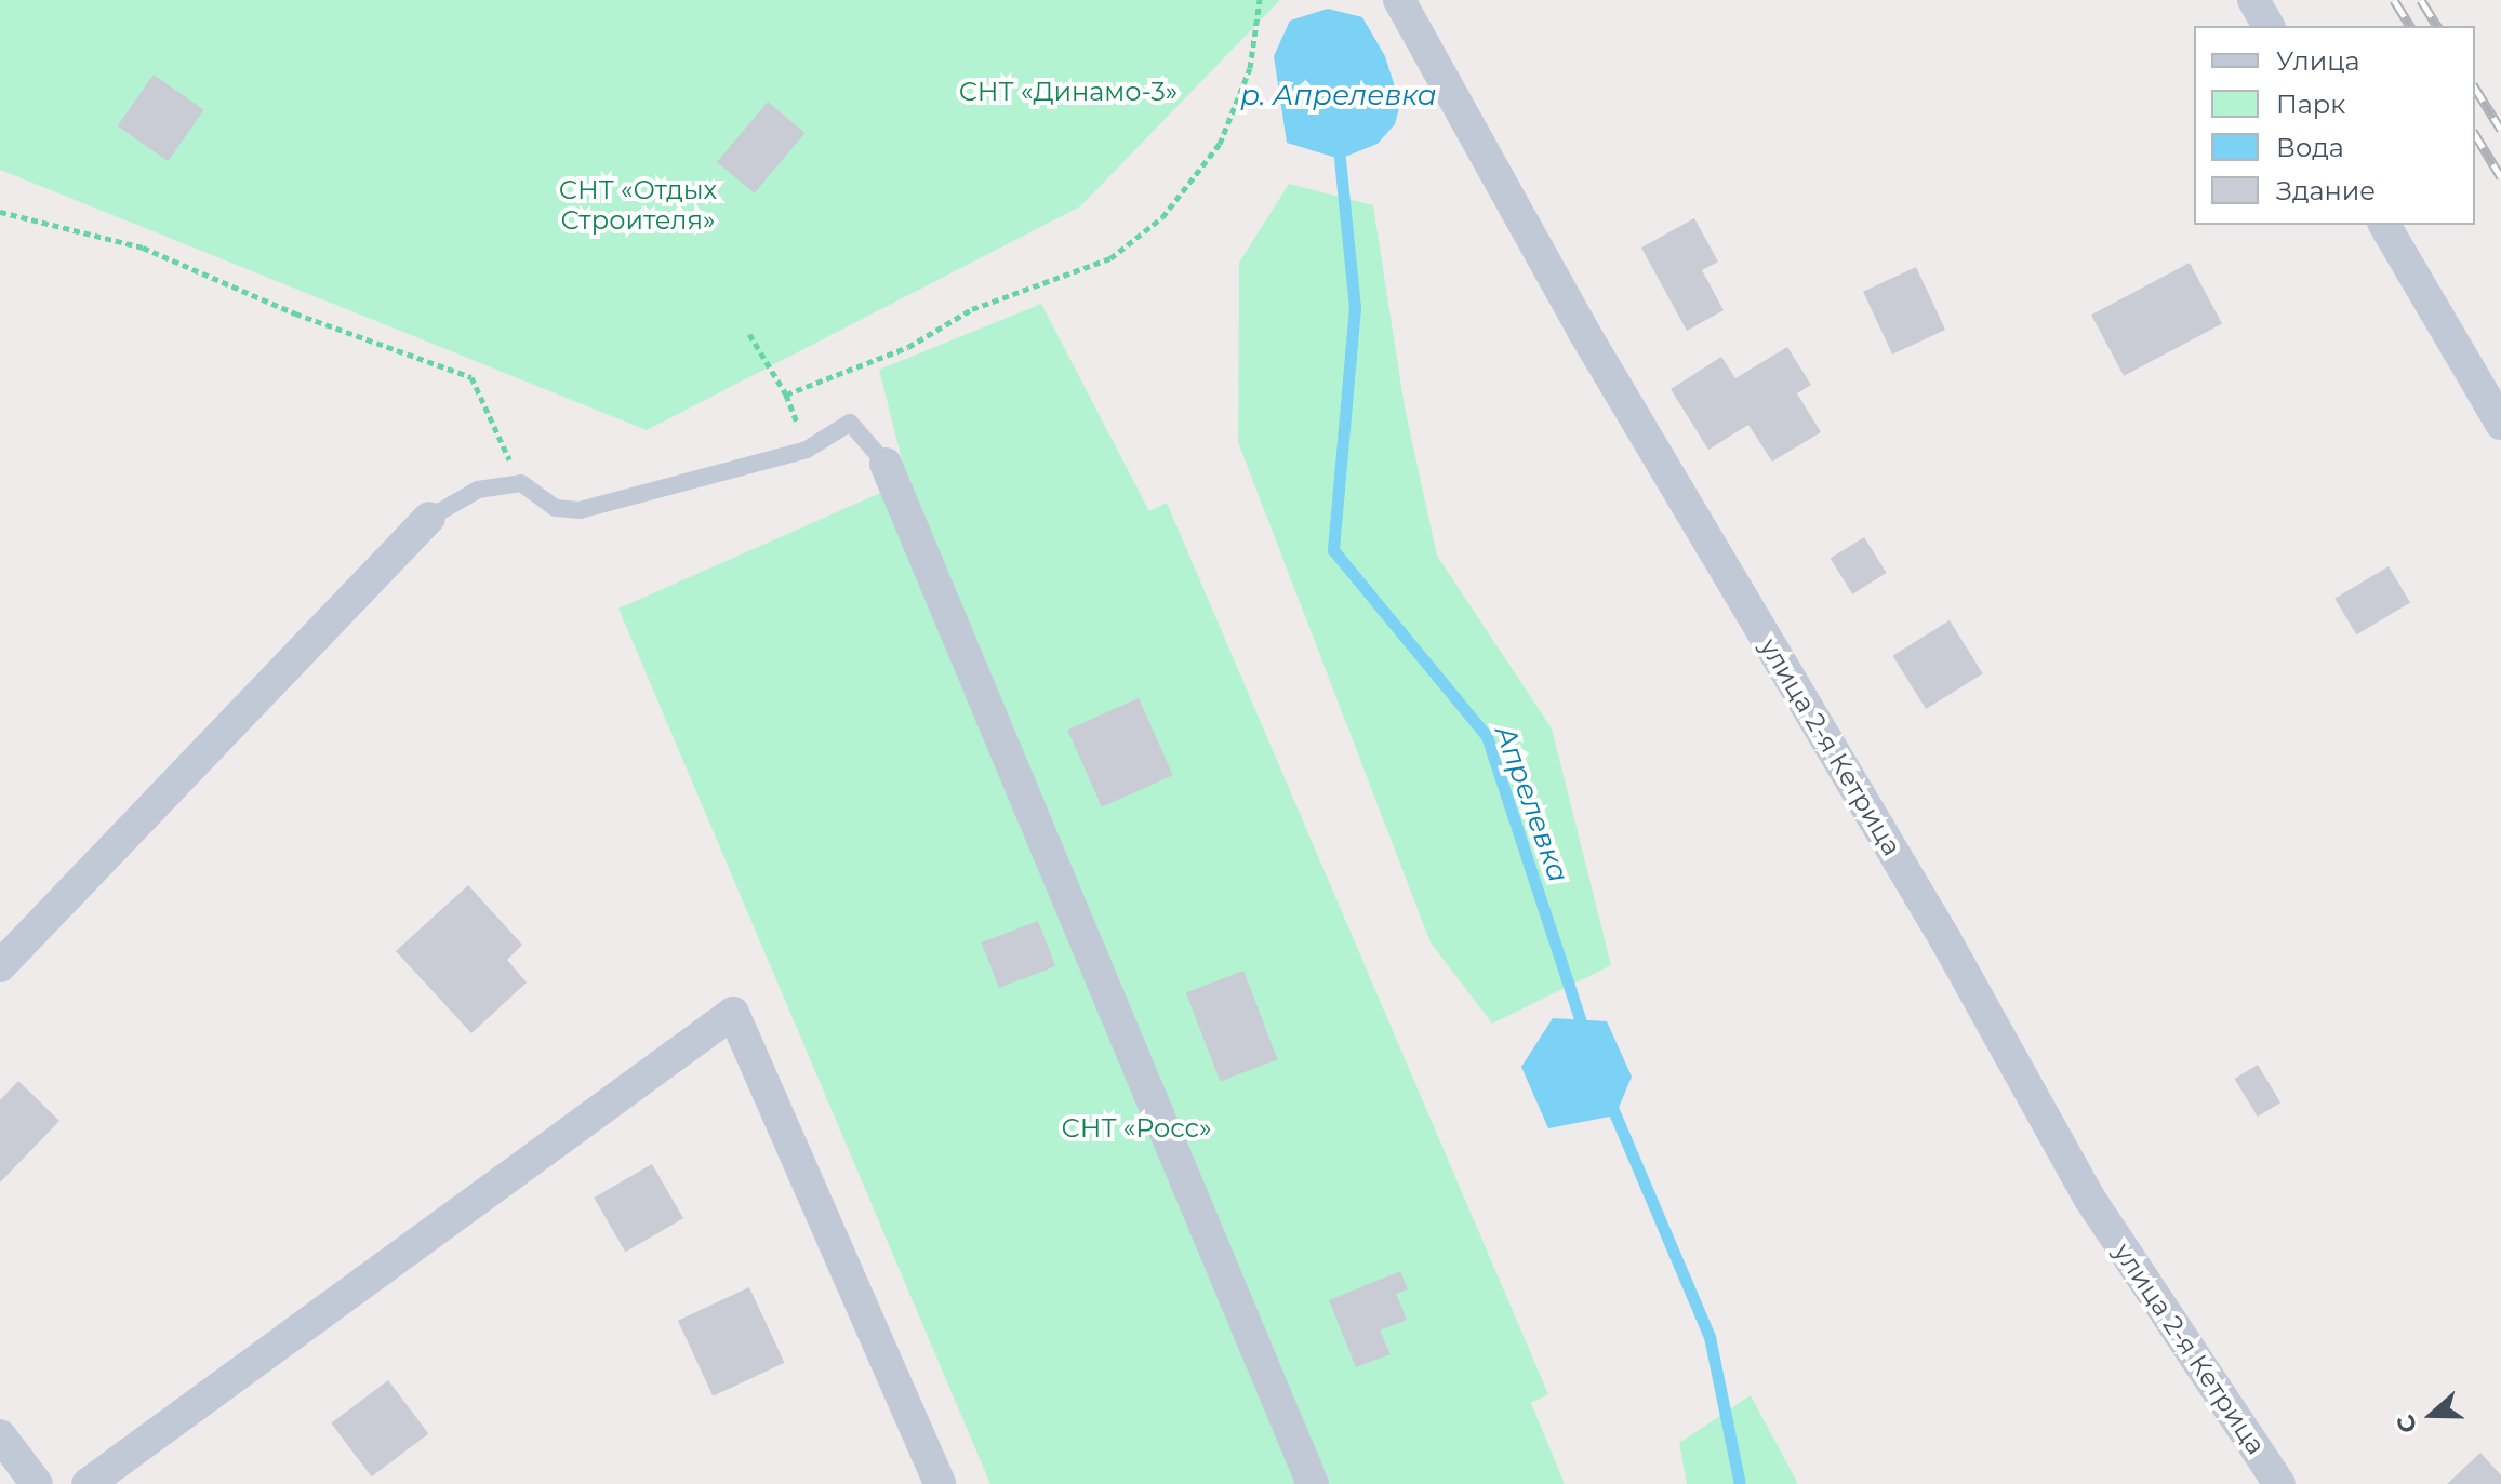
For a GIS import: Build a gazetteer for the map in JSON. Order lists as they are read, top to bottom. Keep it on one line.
{"streets":{"street":["улица 2-я Кетрица"]},"water":["р. Апрелевка","Апрелевка"],"parks":["СНТ «Динамо-3»","СНТ «Отдых Строителя»","СНТ «Росс»"],"legend":["Улица","Парк","Вода","Здание"],"north":"left"}
